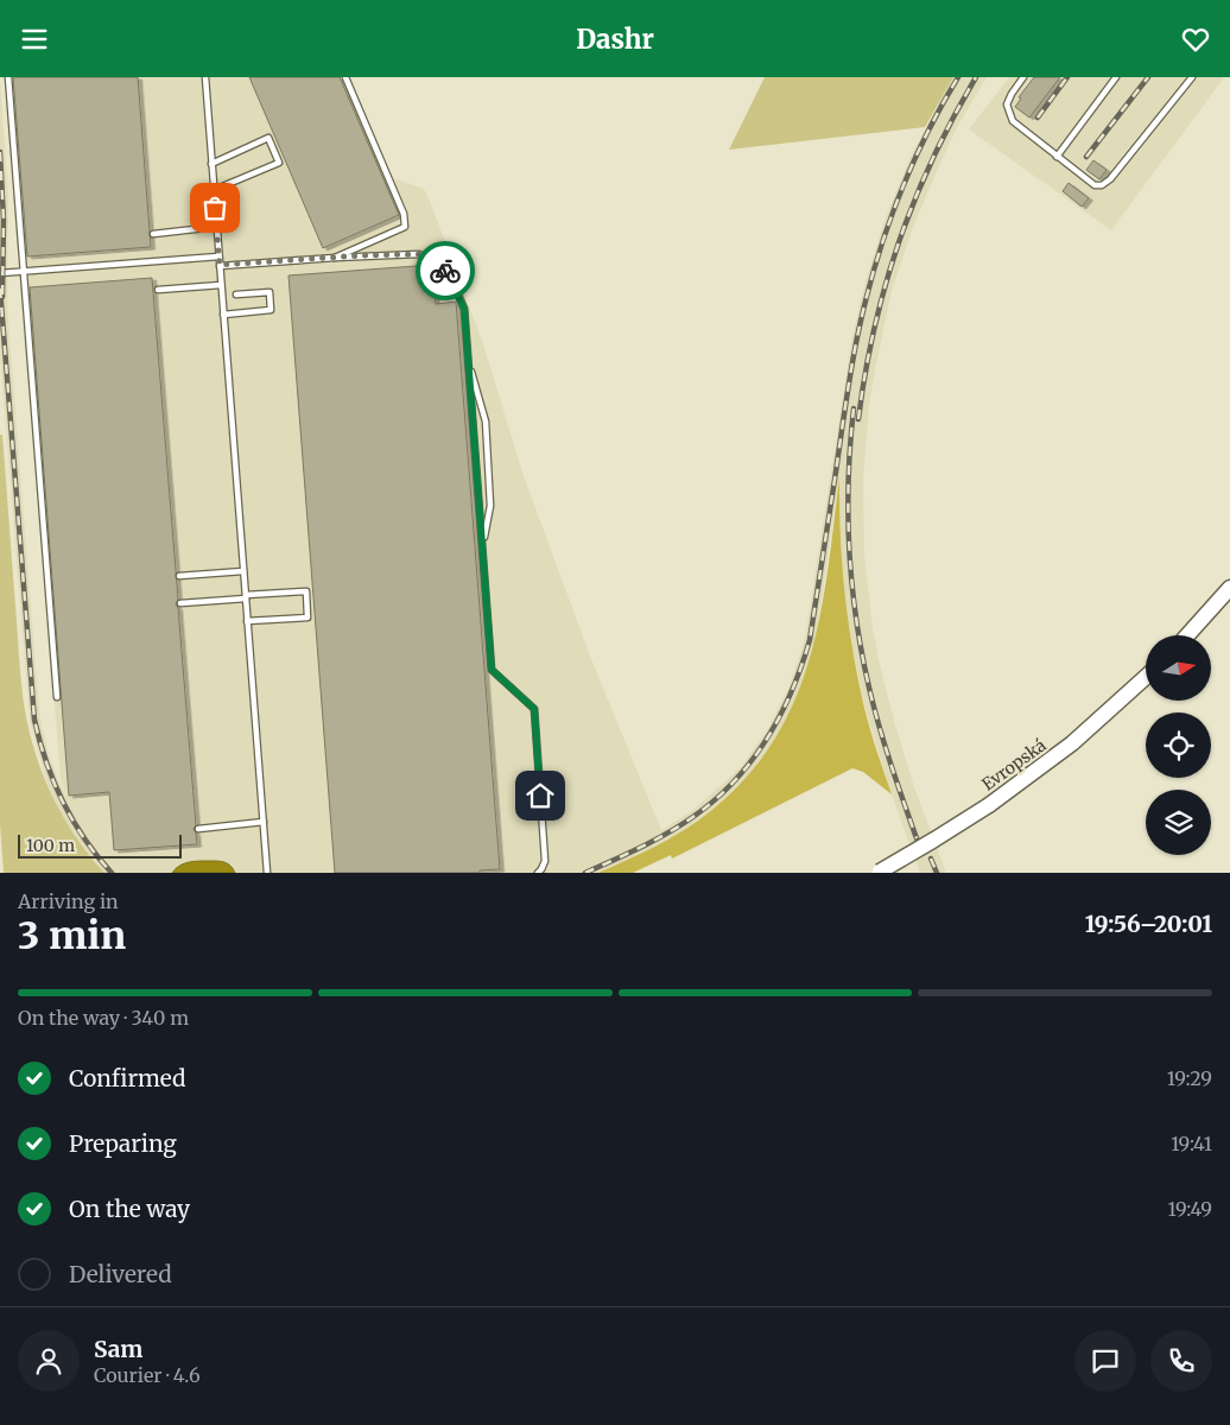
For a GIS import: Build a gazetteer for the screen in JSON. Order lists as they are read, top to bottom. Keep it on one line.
{"streets":{"street":["Evropská"]},"scale_bar":"100 m","north":"right","page":{"header":"Dashr","scale":"100 m","heading":["3 min","Arriving in","19:56–20:01"],"panel":["Sam","Courier · 4.6"],"bar":"On the way · 340 m","list":[["Confirmed","19:29"],["Preparing","19:41"],["On the way","19:49"],"Delivered"]}}
